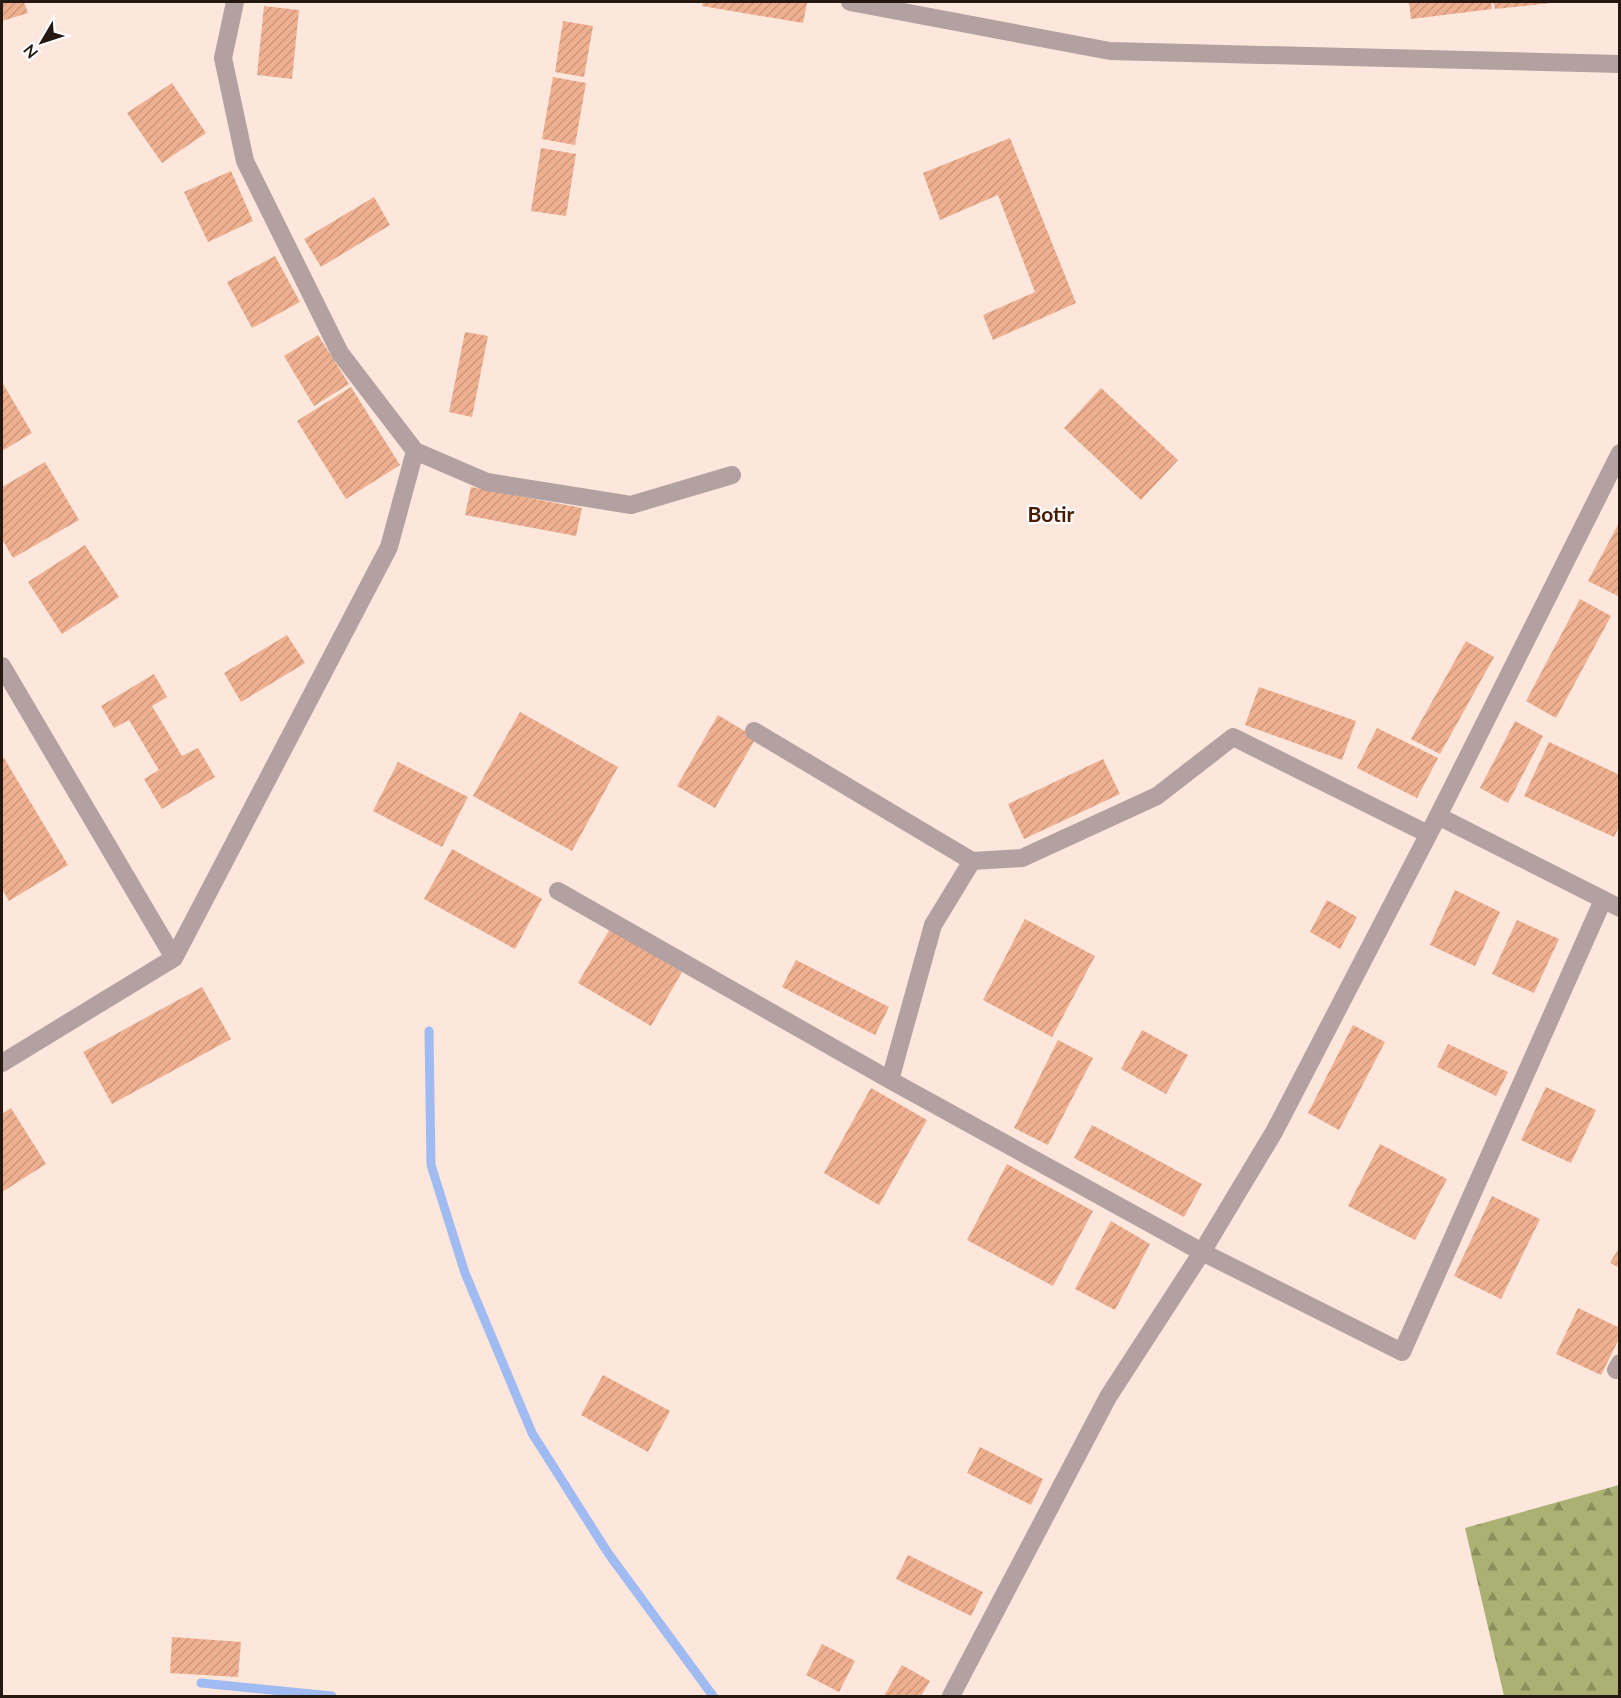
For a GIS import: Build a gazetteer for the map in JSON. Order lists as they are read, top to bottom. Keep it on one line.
{"districts":["Botir"],"north":"bottom left"}
